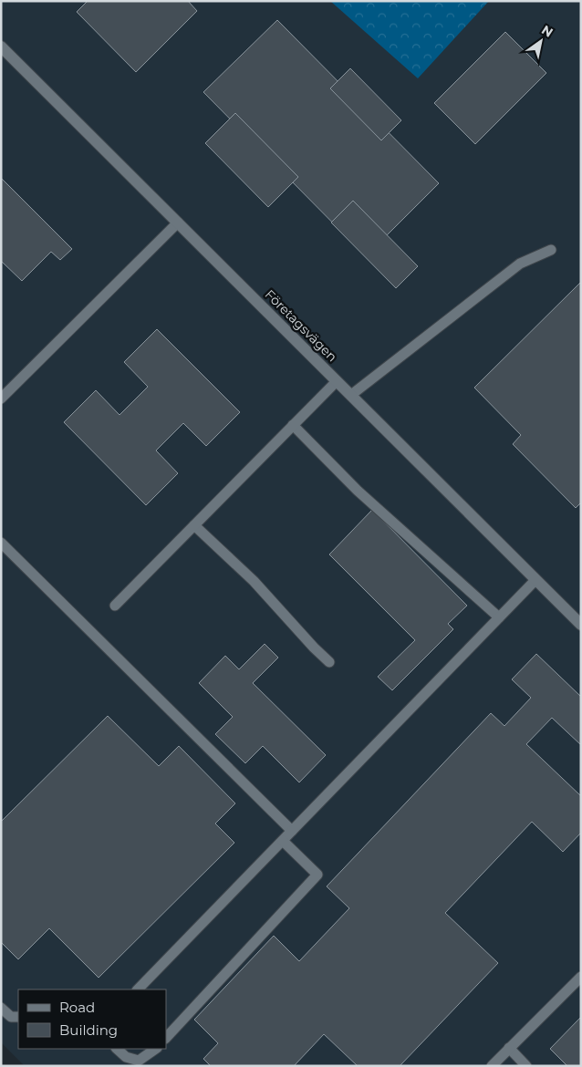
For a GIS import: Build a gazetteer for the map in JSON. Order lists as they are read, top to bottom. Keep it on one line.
{"streets":{"street":["Företagsvägen"]},"legend":["Road","Building"],"north":"top right"}
